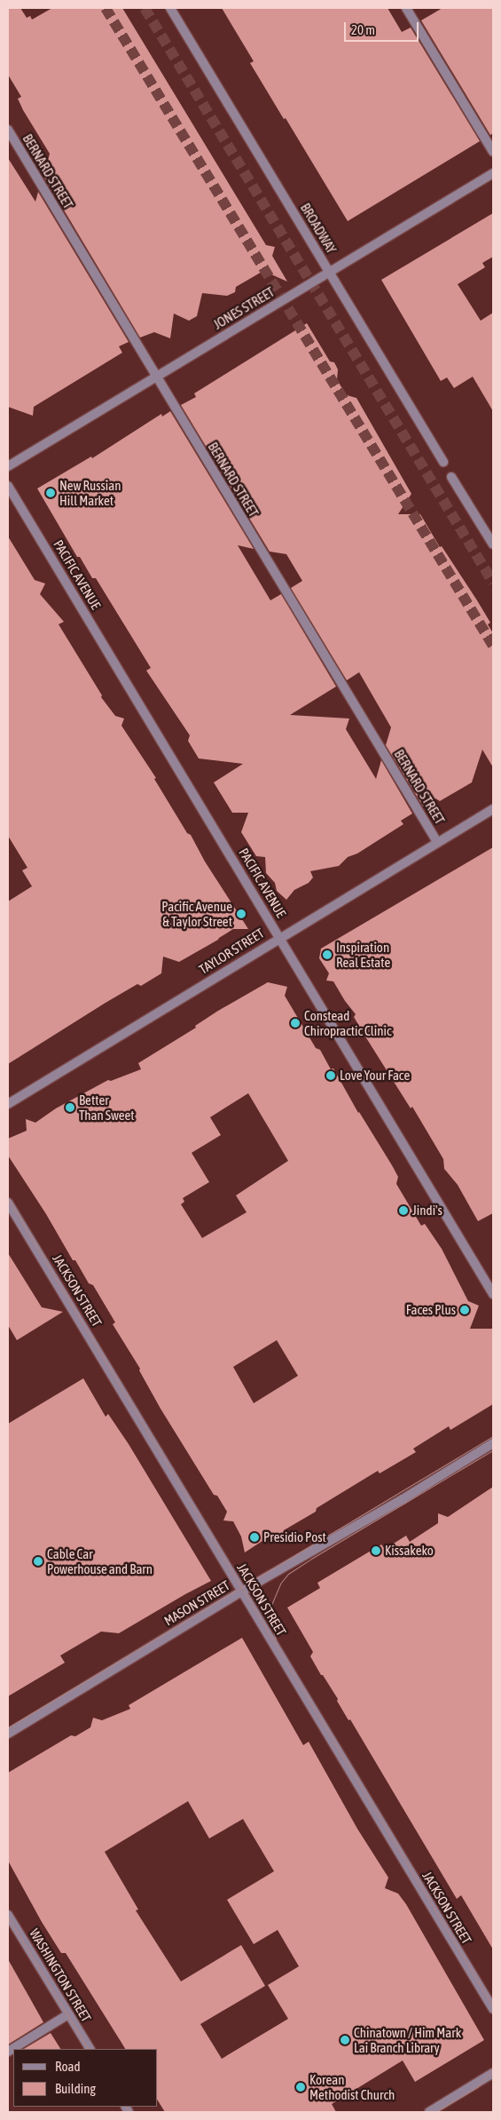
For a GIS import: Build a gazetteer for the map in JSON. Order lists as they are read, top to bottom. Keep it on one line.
{"streets":{"street":["BERNARD STREET","BROADWAY","JONES STREET","PACIFIC AVENUE","TAYLOR STREET","JACKSON STREET","MASON STREET","WASHINGTON STREET"]},"crossings":[["BERNARD STREET","JONES STREET"],["BERNARD STREET","TAYLOR STREET"],["BROADWAY","JONES STREET"],["PACIFIC AVENUE","TAYLOR STREET"],["JACKSON STREET","MASON STREET"]],"places":["New Russian Hill Market","Pacific Avenue & Taylor Street","Inspiration Real Estate","Constead Chiropractic Clinic","Love Your Face","Better Than Sweet","Jindi's","Faces Plus","Presidio Post","Kissakeko","Cable Car Powerhouse and Barn","Chinatown / Him Mark Lai Branch Library","Korean Methodist Church"],"legend":["Road","Building"],"scale_bar":"20 m"}
